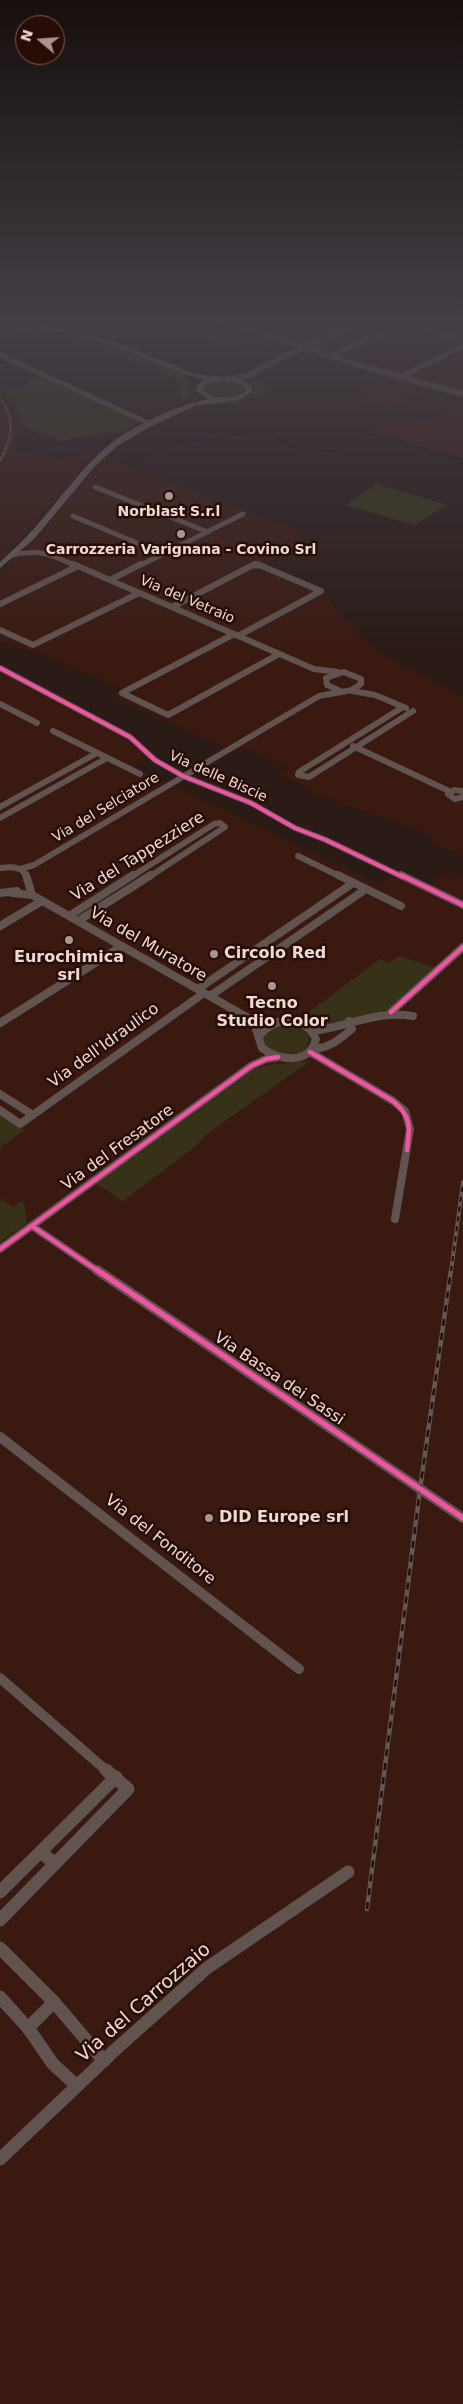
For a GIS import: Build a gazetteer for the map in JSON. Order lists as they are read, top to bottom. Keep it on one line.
{"streets":{"street":["Via del Vetraio","Via delle Biscie","Via del Selciatore","Via del Tappezziere","Via del Muratore","Via dell'Idraulico","Via del Fresatore","Via Bassa dei Sassi","Via del Fonditore","Via del Carrozzaio"]},"crossings":[["Via del Vetraio","Via del Selciatore"],["Via delle Biscie","Via del Selciatore"],["Via del Tappezziere","Via del Muratore"],["Via del Muratore","Via dell'Idraulico"],["Via del Muratore","Via del Fresatore"],["Via del Fresatore","Via Bassa dei Sassi"]],"places":["Norblast S.r.l","Carrozzeria Varignana - Covino Srl","Eurochimica srl","Circolo Red","Tecno Studio Color","DID Europe srl"],"north":"left"}
